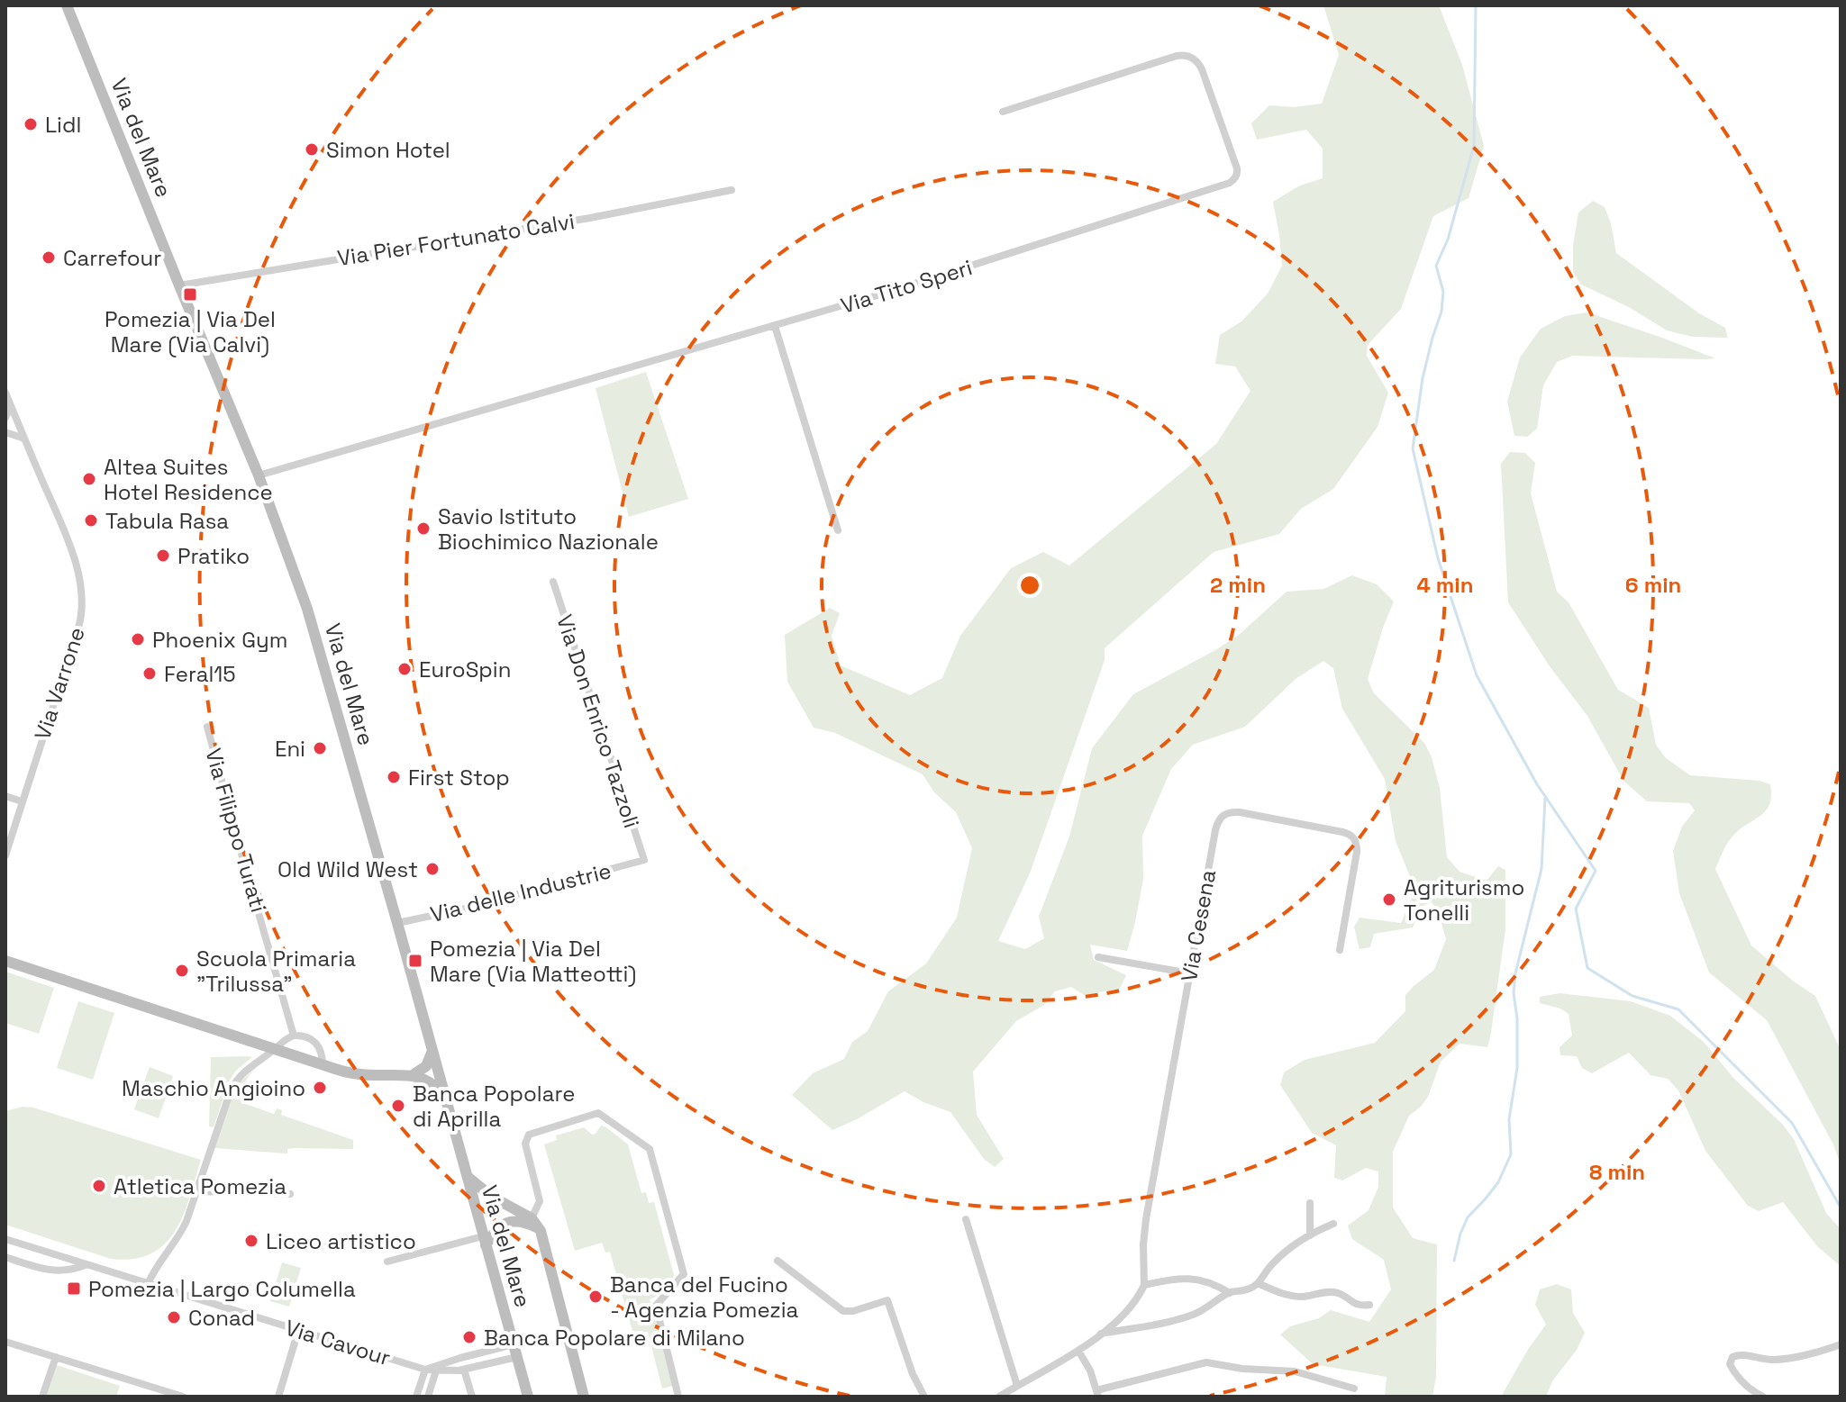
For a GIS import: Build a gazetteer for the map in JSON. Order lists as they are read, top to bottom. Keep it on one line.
{"streets":{"main road":["Via del Mare"],"street":["Via Pier Fortunato Calvi","Via Tito Speri","Via Varrone","Via Don Enrico Tazzoli","Via Filippo Turati","Via delle Industrie","Via Cesena","Via Cavour"]},"crossings":[["Via del Mare","Via Pier Fortunato Calvi"],["Via del Mare","Via Tito Speri"],["Via del Mare","Via delle Industrie"],["Via del Mare","Via Cavour"],["Via Don Enrico Tazzoli","Via delle Industrie"]],"places":{"other":["Lidl","Simon Hotel","Carrefour","Altea Suites Hotel Residence","Tabula Rasa","Savio Istituto Biochimico Nazionale","Pratiko","Phoenix Gym","EuroSpin","Feral15","Eni","First Stop","Old Wild West","Agriturismo Tonelli","Scuola Primaria \"Trilussa\"","Maschio Angioino","Banca Popolare di Aprilla","Atletica Pomezia","Liceo artistico","Banca del Fucino - Agenzia Pomezia","Conad","Banca Popolare di Milano"],"transit":["Pomezia | Via Del Mare (Via Calvi)","Pomezia | Via Del Mare (Via Matteotti)","Pomezia | Largo Columella"]},"rings":["2 min","4 min","6 min","8 min"]}
